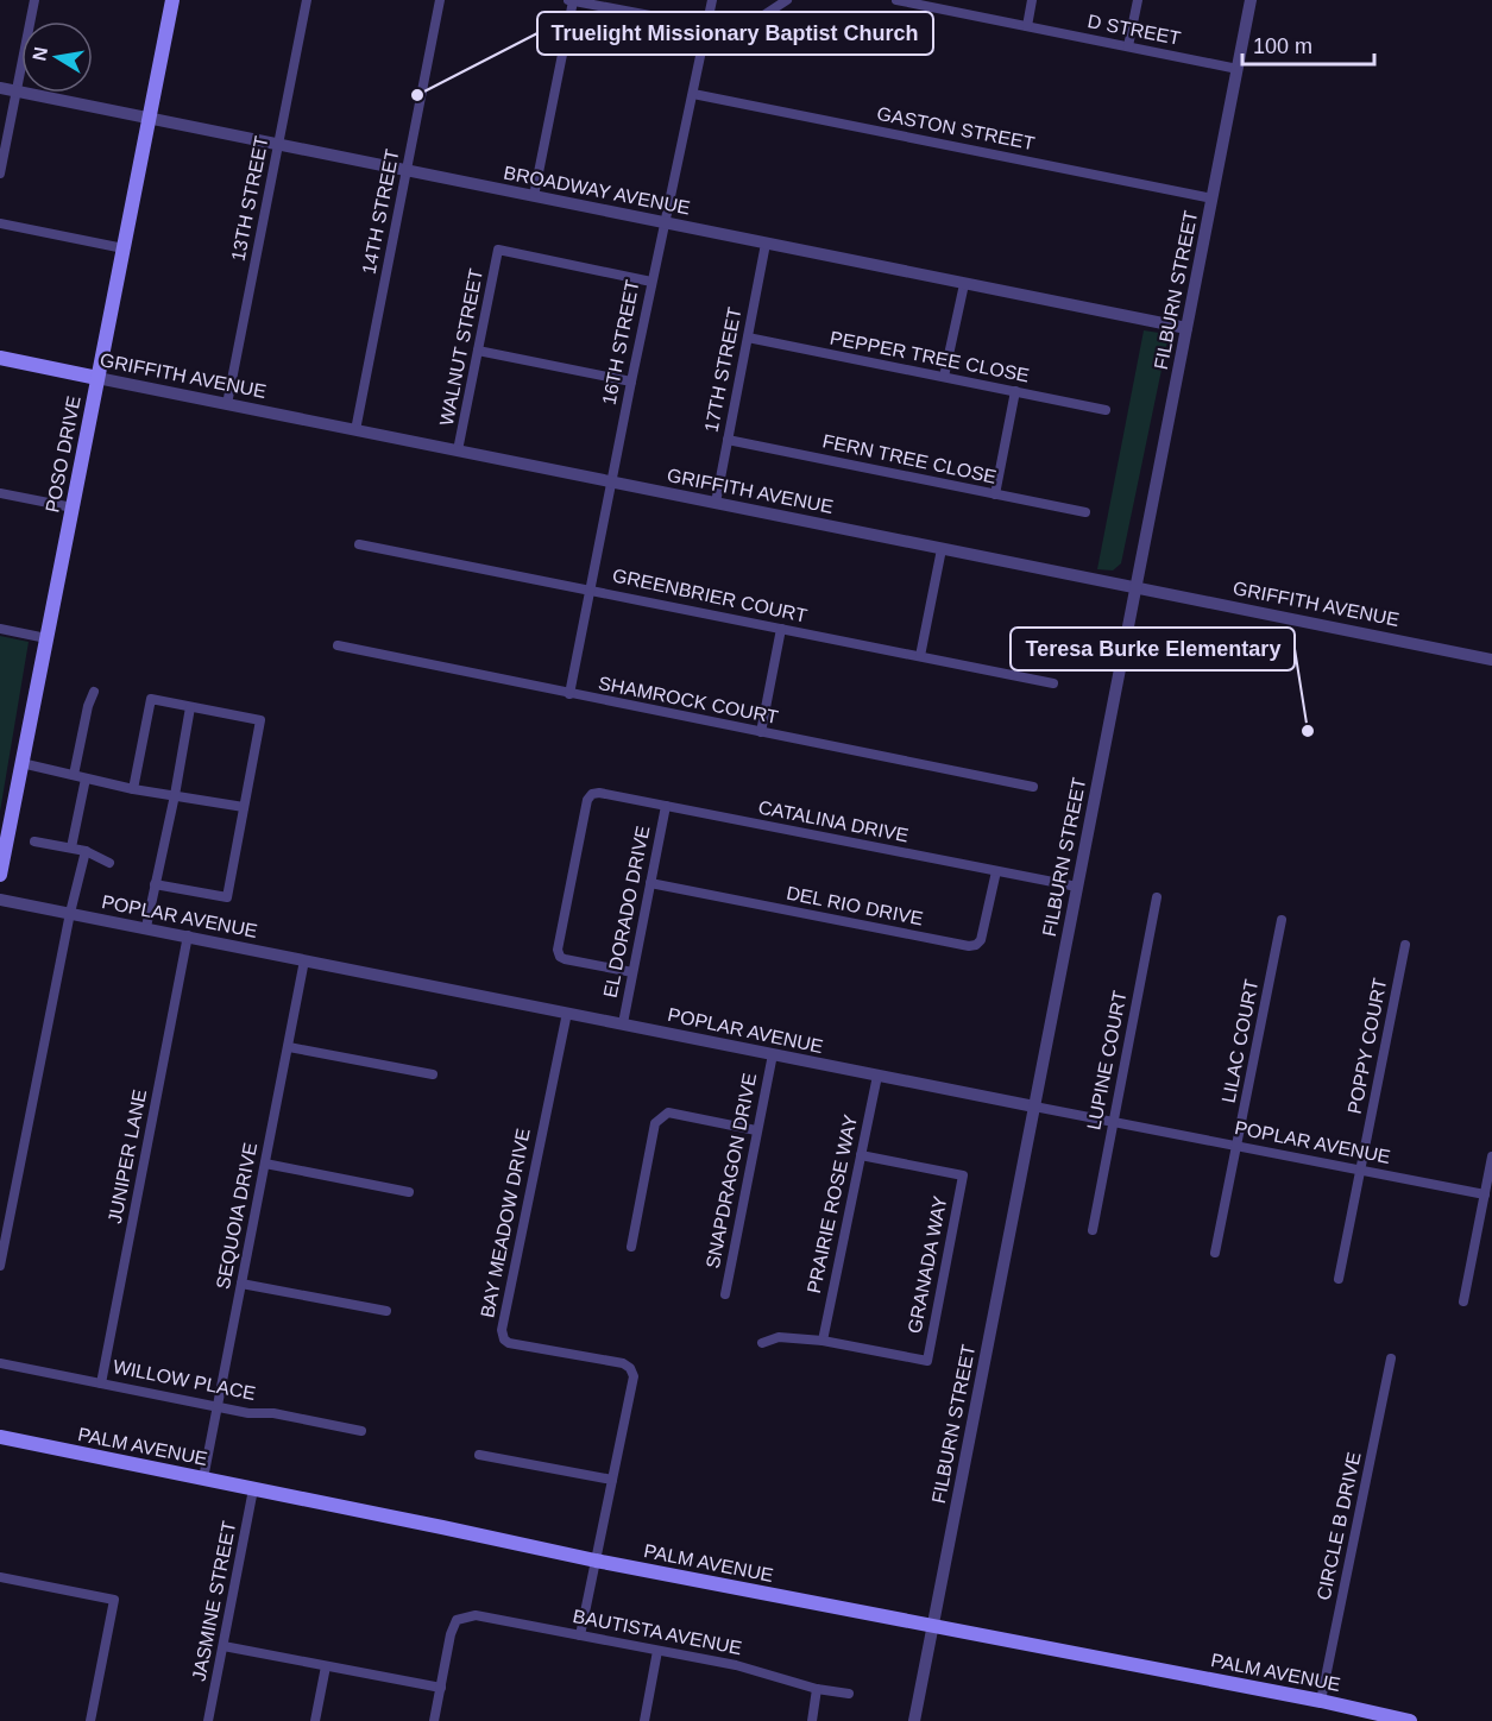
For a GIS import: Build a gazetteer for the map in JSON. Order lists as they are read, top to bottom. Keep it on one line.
{"streets":{"main road":["GRIFFITH AVENUE","POSO DRIVE","PALM AVENUE"],"street":["D STREET","GASTON STREET","BROADWAY AVENUE","13TH STREET","14TH STREET","FILBURN STREET","16TH STREET","WALNUT STREET","PEPPER TREE CLOSE","17TH STREET","FERN TREE CLOSE","GREENBRIER COURT","SHAMROCK COURT","CATALINA DRIVE","DEL RIO DRIVE","EL DORADO DRIVE","POPLAR AVENUE","LILAC COURT","POPPY COURT","LUPINE COURT","JUNIPER LANE","SNAPDRAGON DRIVE","PRAIRIE ROSE WAY","SEQUOIA DRIVE","BAY MEADOW DRIVE","GRANADA WAY","WILLOW PLACE","CIRCLE B DRIVE","JASMINE STREET","BAUTISTA AVENUE"]},"crossings":[["D STREET","FILBURN STREET"],["GASTON STREET","FILBURN STREET"],["GASTON STREET","16TH STREET"],["BROADWAY AVENUE","13TH STREET"],["BROADWAY AVENUE","14TH STREET"],["BROADWAY AVENUE","FILBURN STREET"],["BROADWAY AVENUE","16TH STREET"],["BROADWAY AVENUE","17TH STREET"],["BROADWAY AVENUE","POSO DRIVE"],["13TH STREET","GRIFFITH AVENUE"],["14TH STREET","GRIFFITH AVENUE"],["FILBURN STREET","GRIFFITH AVENUE"],["FILBURN STREET","CATALINA DRIVE"],["FILBURN STREET","POPLAR AVENUE"],["FILBURN STREET","PALM AVENUE"],["16TH STREET","WALNUT STREET"],["16TH STREET","GRIFFITH AVENUE"],["16TH STREET","GREENBRIER COURT"],["16TH STREET","SHAMROCK COURT"],["WALNUT STREET","GRIFFITH AVENUE"],["PEPPER TREE CLOSE","17TH STREET"],["17TH STREET","GRIFFITH AVENUE"],["17TH STREET","FERN TREE CLOSE"],["GRIFFITH AVENUE","POSO DRIVE"],["CATALINA DRIVE","DEL RIO DRIVE"],["CATALINA DRIVE","EL DORADO DRIVE"],["DEL RIO DRIVE","EL DORADO DRIVE"],["EL DORADO DRIVE","POPLAR AVENUE"],["POPLAR AVENUE","LILAC COURT"],["POPLAR AVENUE","POPPY COURT"],["POPLAR AVENUE","LUPINE COURT"],["POPLAR AVENUE","JUNIPER LANE"],["POPLAR AVENUE","SNAPDRAGON DRIVE"],["POPLAR AVENUE","PRAIRIE ROSE WAY"],["POPLAR AVENUE","SEQUOIA DRIVE"],["POPLAR AVENUE","BAY MEADOW DRIVE"],["JUNIPER LANE","WILLOW PLACE"],["PRAIRIE ROSE WAY","GRANADA WAY"],["SEQUOIA DRIVE","WILLOW PLACE"],["SEQUOIA DRIVE","PALM AVENUE"],["BAY MEADOW DRIVE","PALM AVENUE"],["BAY MEADOW DRIVE","BAUTISTA AVENUE"],["PALM AVENUE","CIRCLE B DRIVE"],["PALM AVENUE","JASMINE STREET"]],"places":["Truelight Missionary Baptist Church","Teresa Burke Elementary"],"scale_bar":"100 m","north":"left"}
